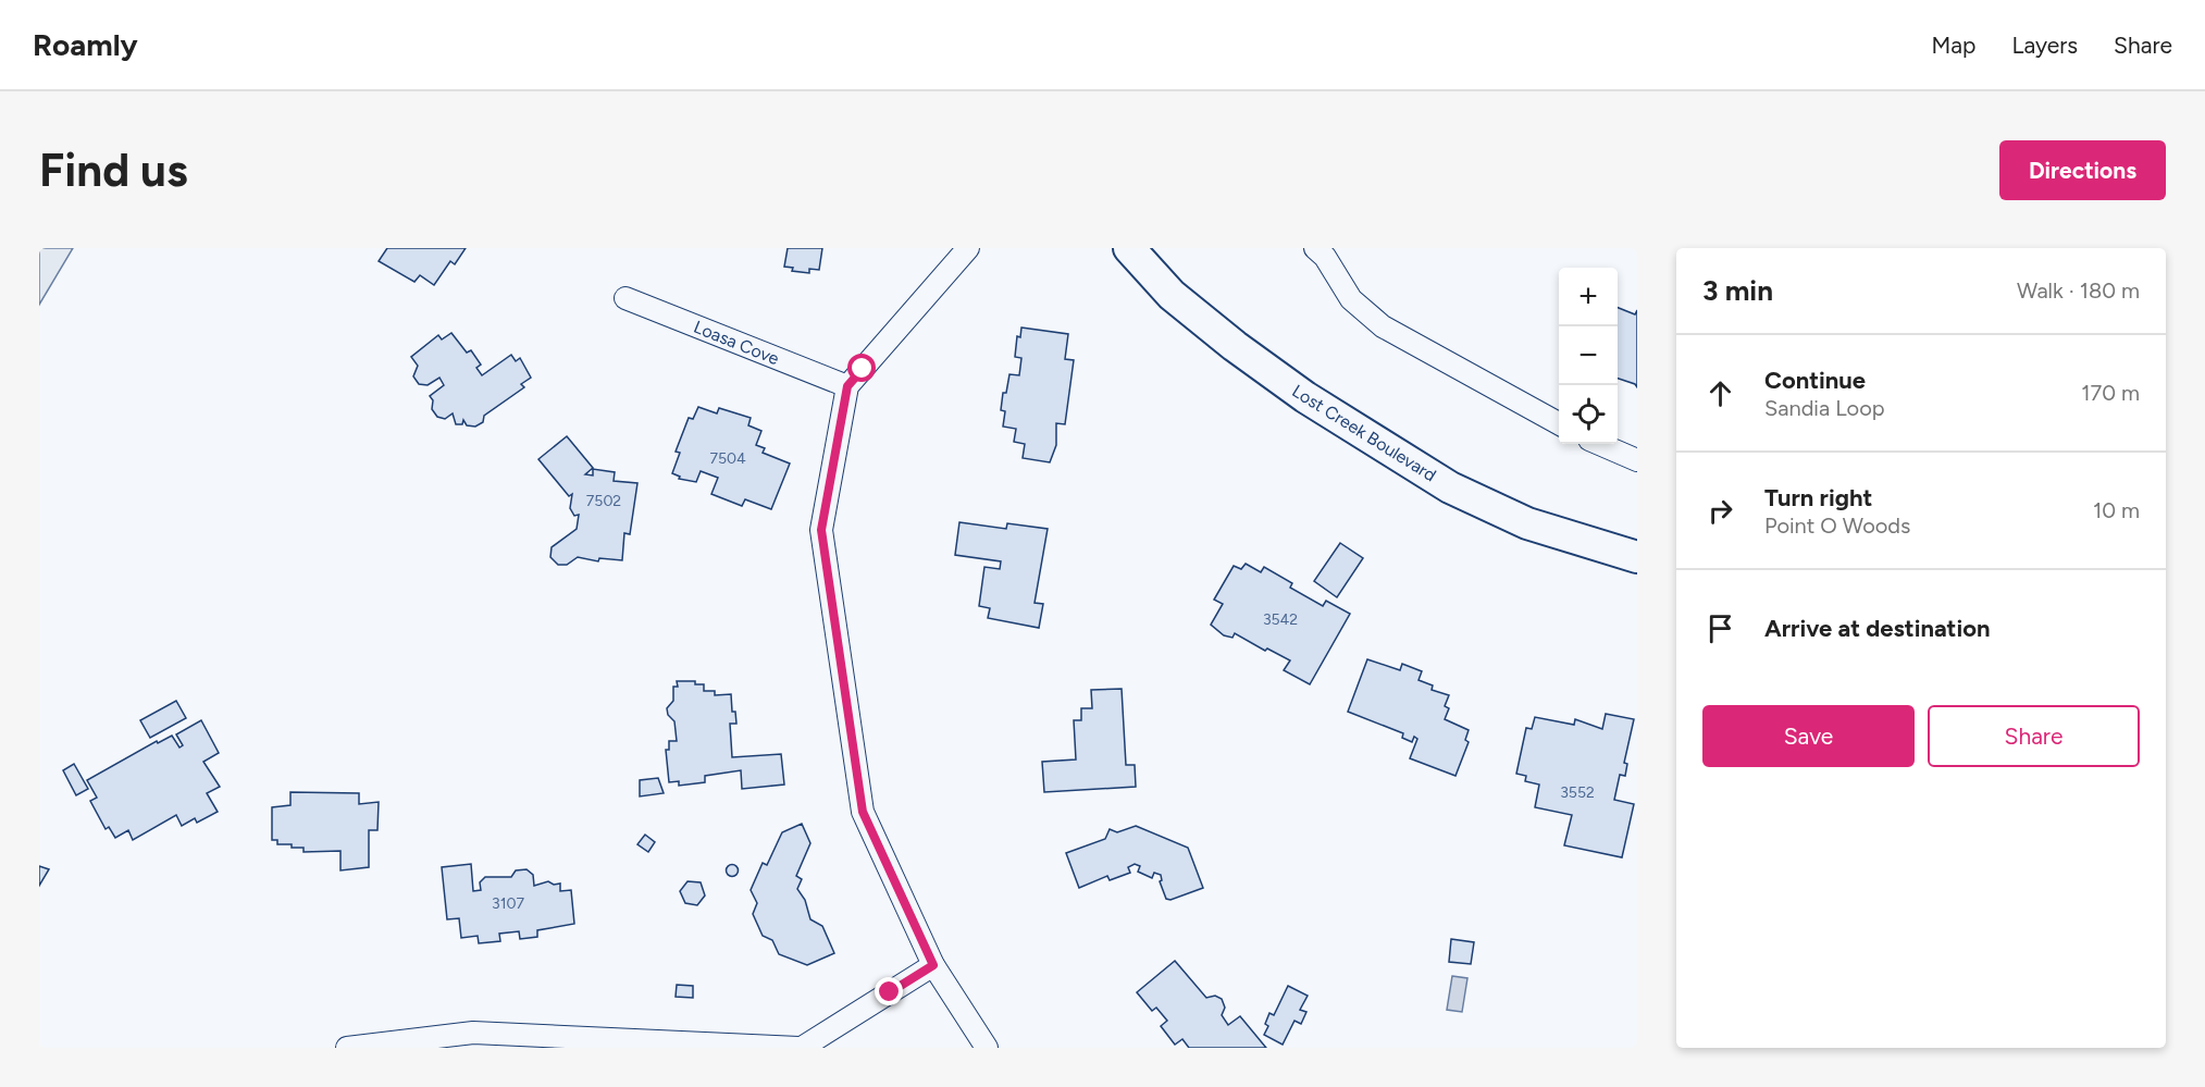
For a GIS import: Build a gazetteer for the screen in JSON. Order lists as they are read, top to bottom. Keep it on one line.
{"streets":{"street":["Loasa Cove","Lost Creek Boulevard"]},"house_numbers":["7504","7502","3542","3552","3107"],"page":{"header":"Roamly","nav":["Map","Layers","Share"],"buttons":["Directions",["Save","Share"]],"title":"Find us","heading":["3 min","Walk · 180 m"],"map_buttons":["+","−"],"list":[["Continue","Sandia Loop","170 m"],["Turn right","Point O Woods","10 m"],"Arrive at destination"]}}
